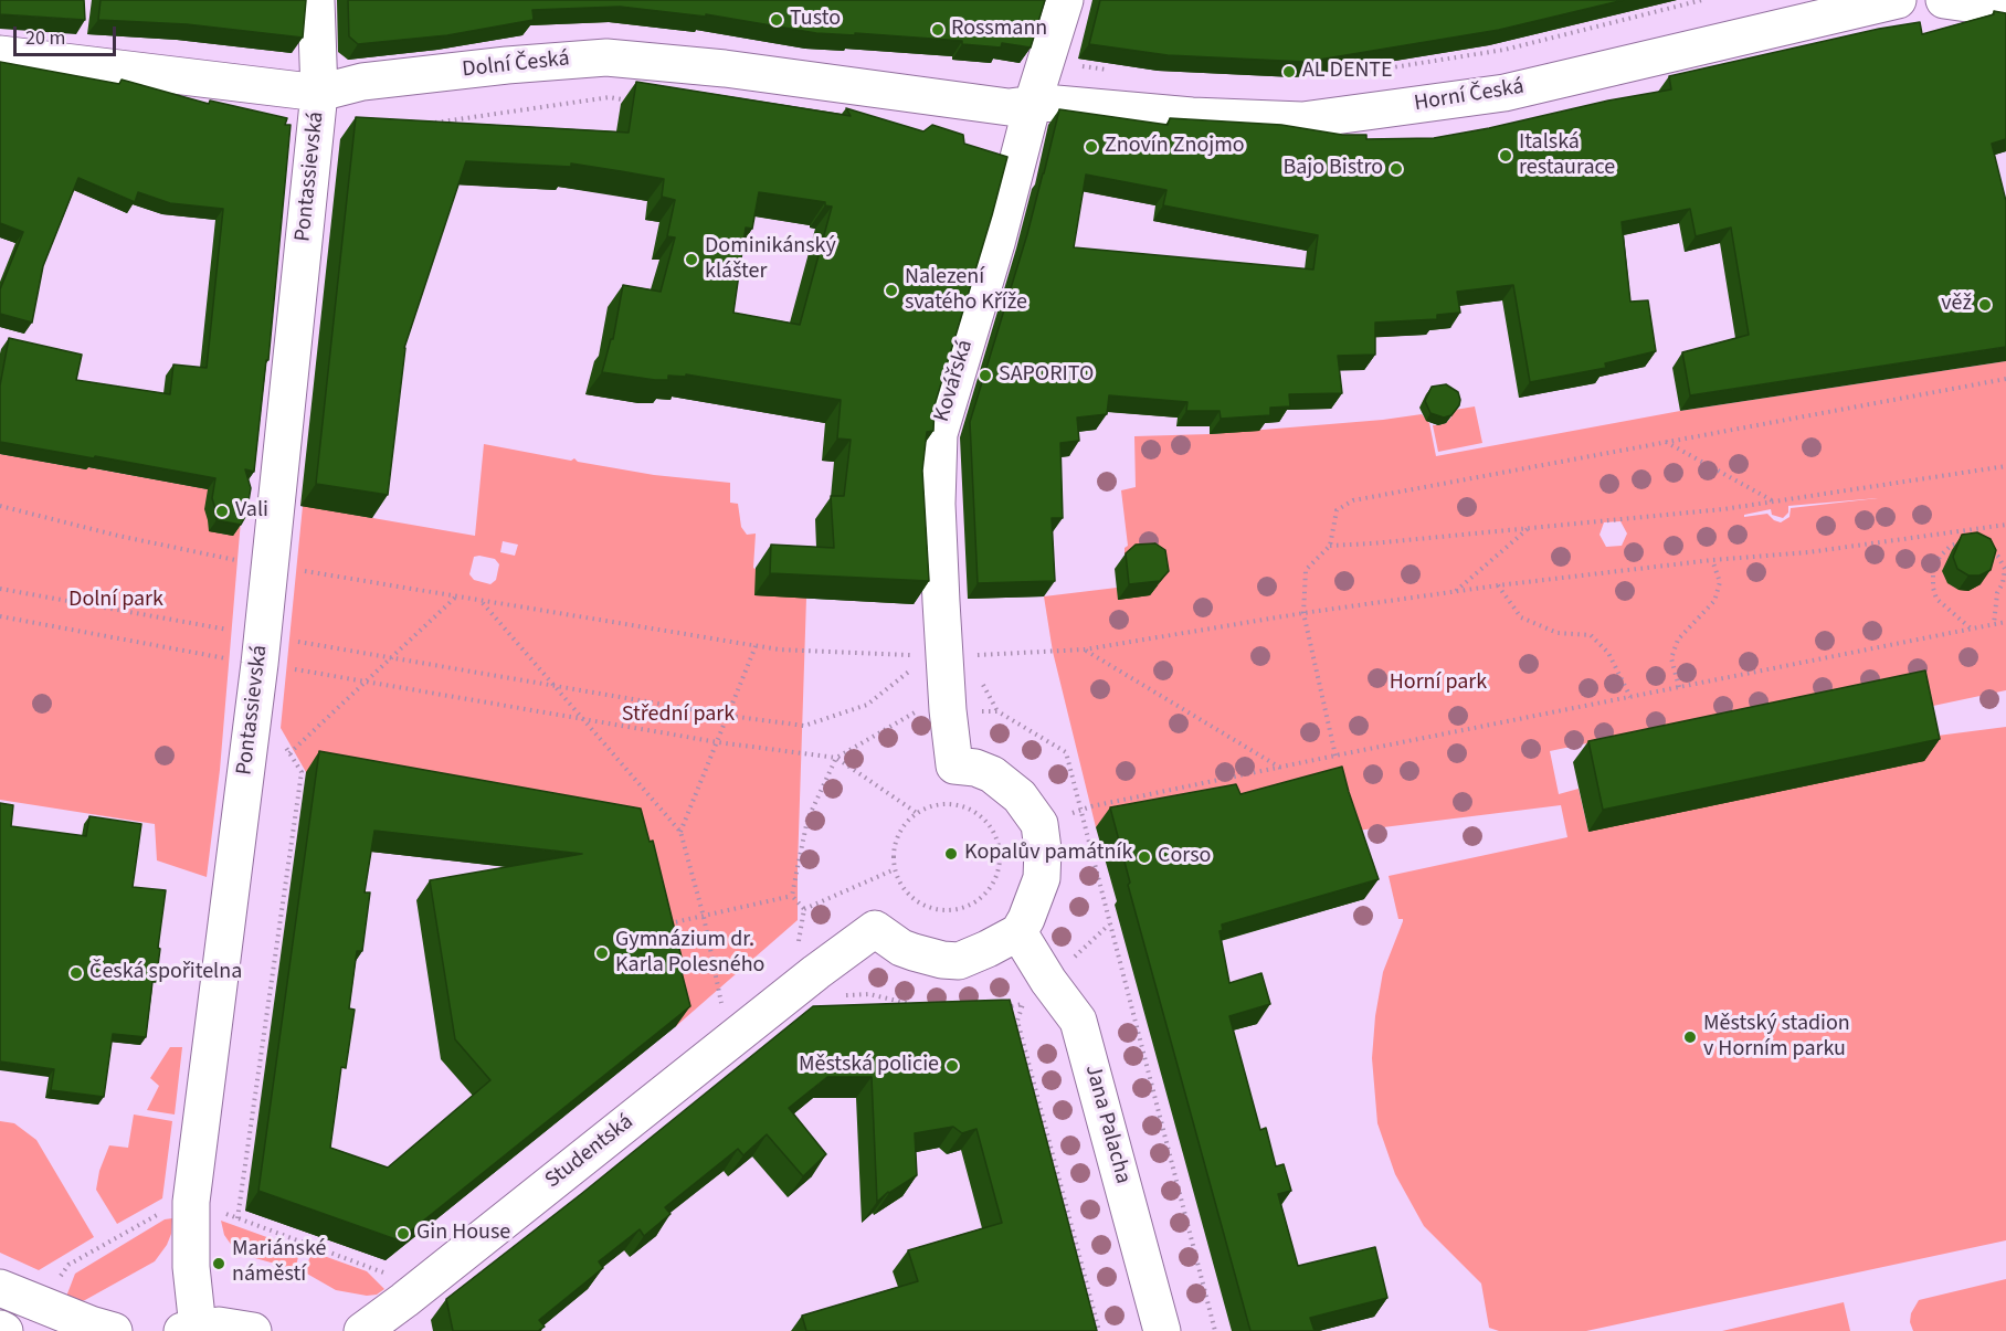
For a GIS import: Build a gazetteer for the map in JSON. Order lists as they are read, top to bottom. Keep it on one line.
{"streets":{"street":["Dolní Česká","Horní Česká","Pontassievská","Kovářská","Jana Palacha","Studentská"]},"crossings":[["Dolní Česká","Horní Česká"],["Dolní Česká","Pontassievská"],["Dolní Česká","Kovářská"],["Horní Česká","Kovářská"],["Jana Palacha","Studentská"]],"parks":["Dolní park","Horní park","Střední park"],"places":["Tusto","Rossmann","AL DENTE","Znovín Znojmo","Italská restaurace","Bajo Bistro","Dominikánský klášter","Nalezení svatého Kříže","věž","SAPORITO","Vali","Kopalův památník","Corso","Gymnázium dr. Karla Polesného","Česká spořitelna","Městský stadion v Horním parku","Městská policie","Gin House","Mariánské náměstí"],"scale_bar":"20 m"}
